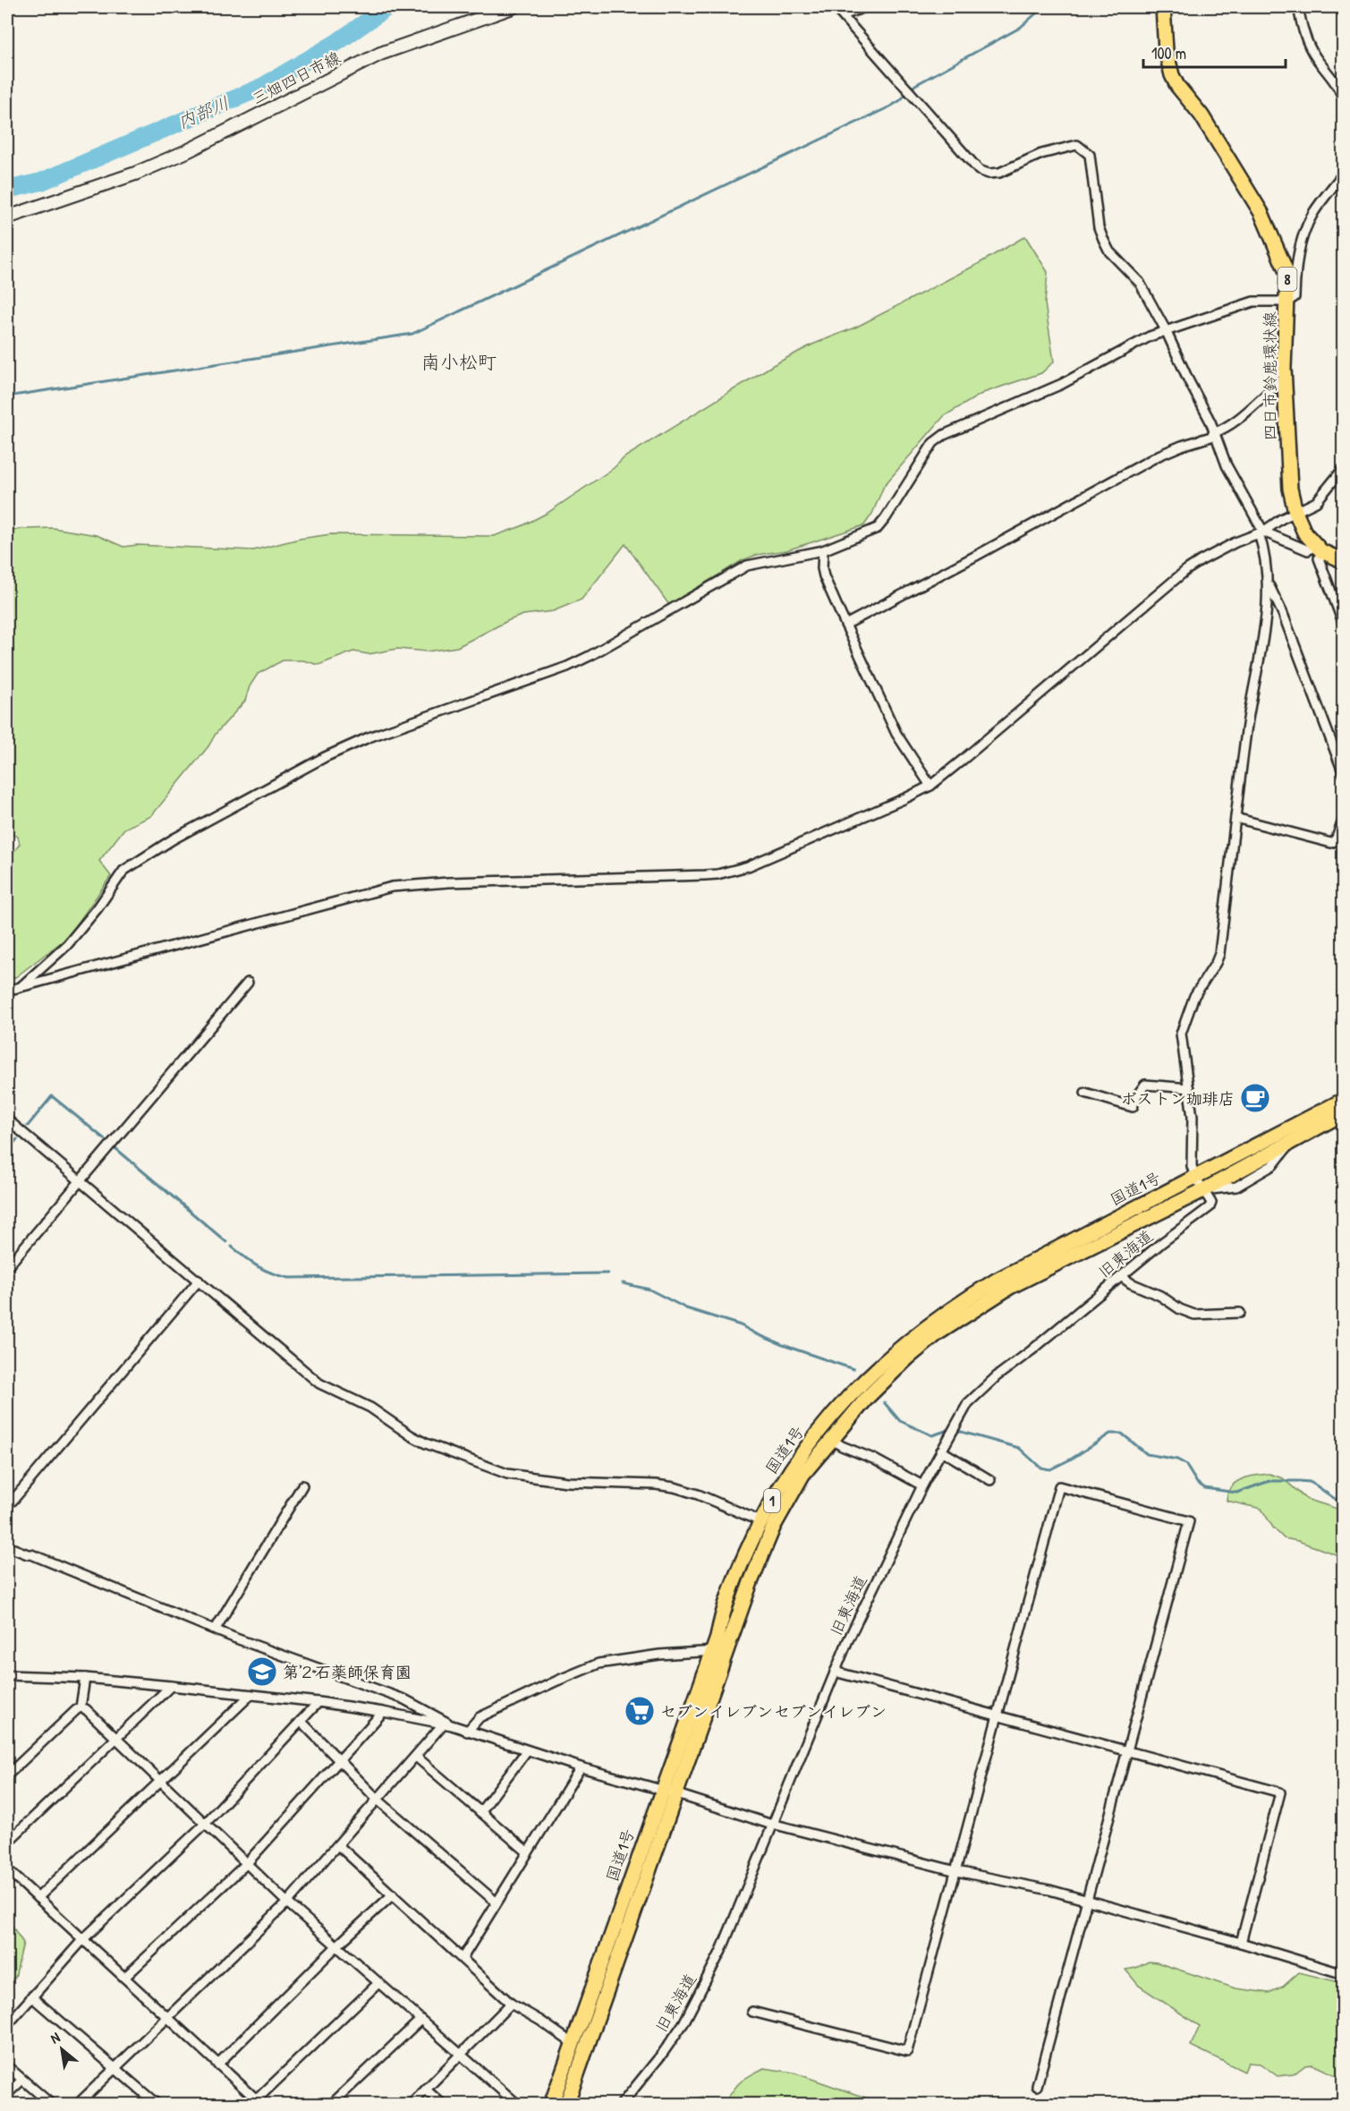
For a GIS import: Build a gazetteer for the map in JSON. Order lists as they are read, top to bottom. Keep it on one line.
{"streets":{"main road":["三畑四日市線","8","四日市鈴鹿環状線","国道1号","1"],"street":["旧東海道"]},"crossings":[["国道1号","旧東海道"]],"districts":["南小松町"],"water":["内部川"],"places":{"cafe":["ボストン珈琲店"],"school or university":["第２石薬師保育園"],"supermarket":["セブンイレブンセブンイレブン"]},"scale_bar":"100 m","north":"top left"}
